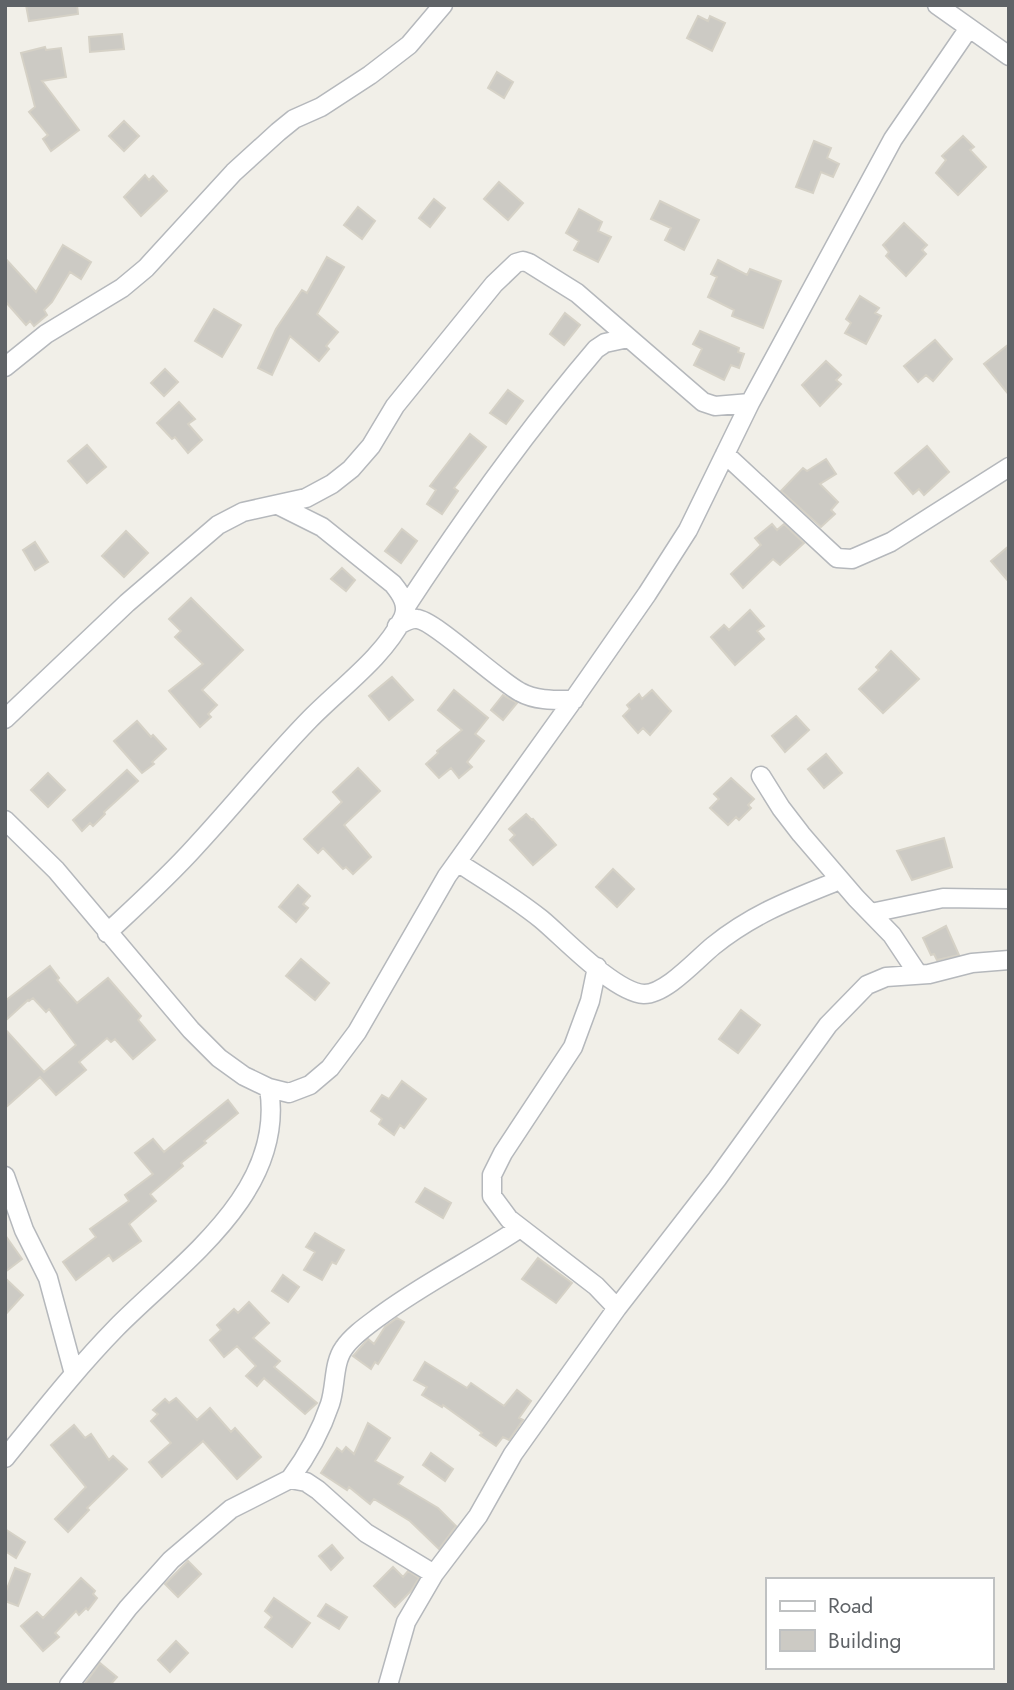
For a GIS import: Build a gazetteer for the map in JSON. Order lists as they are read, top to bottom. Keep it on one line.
{"legend":["Road","Building"]}
